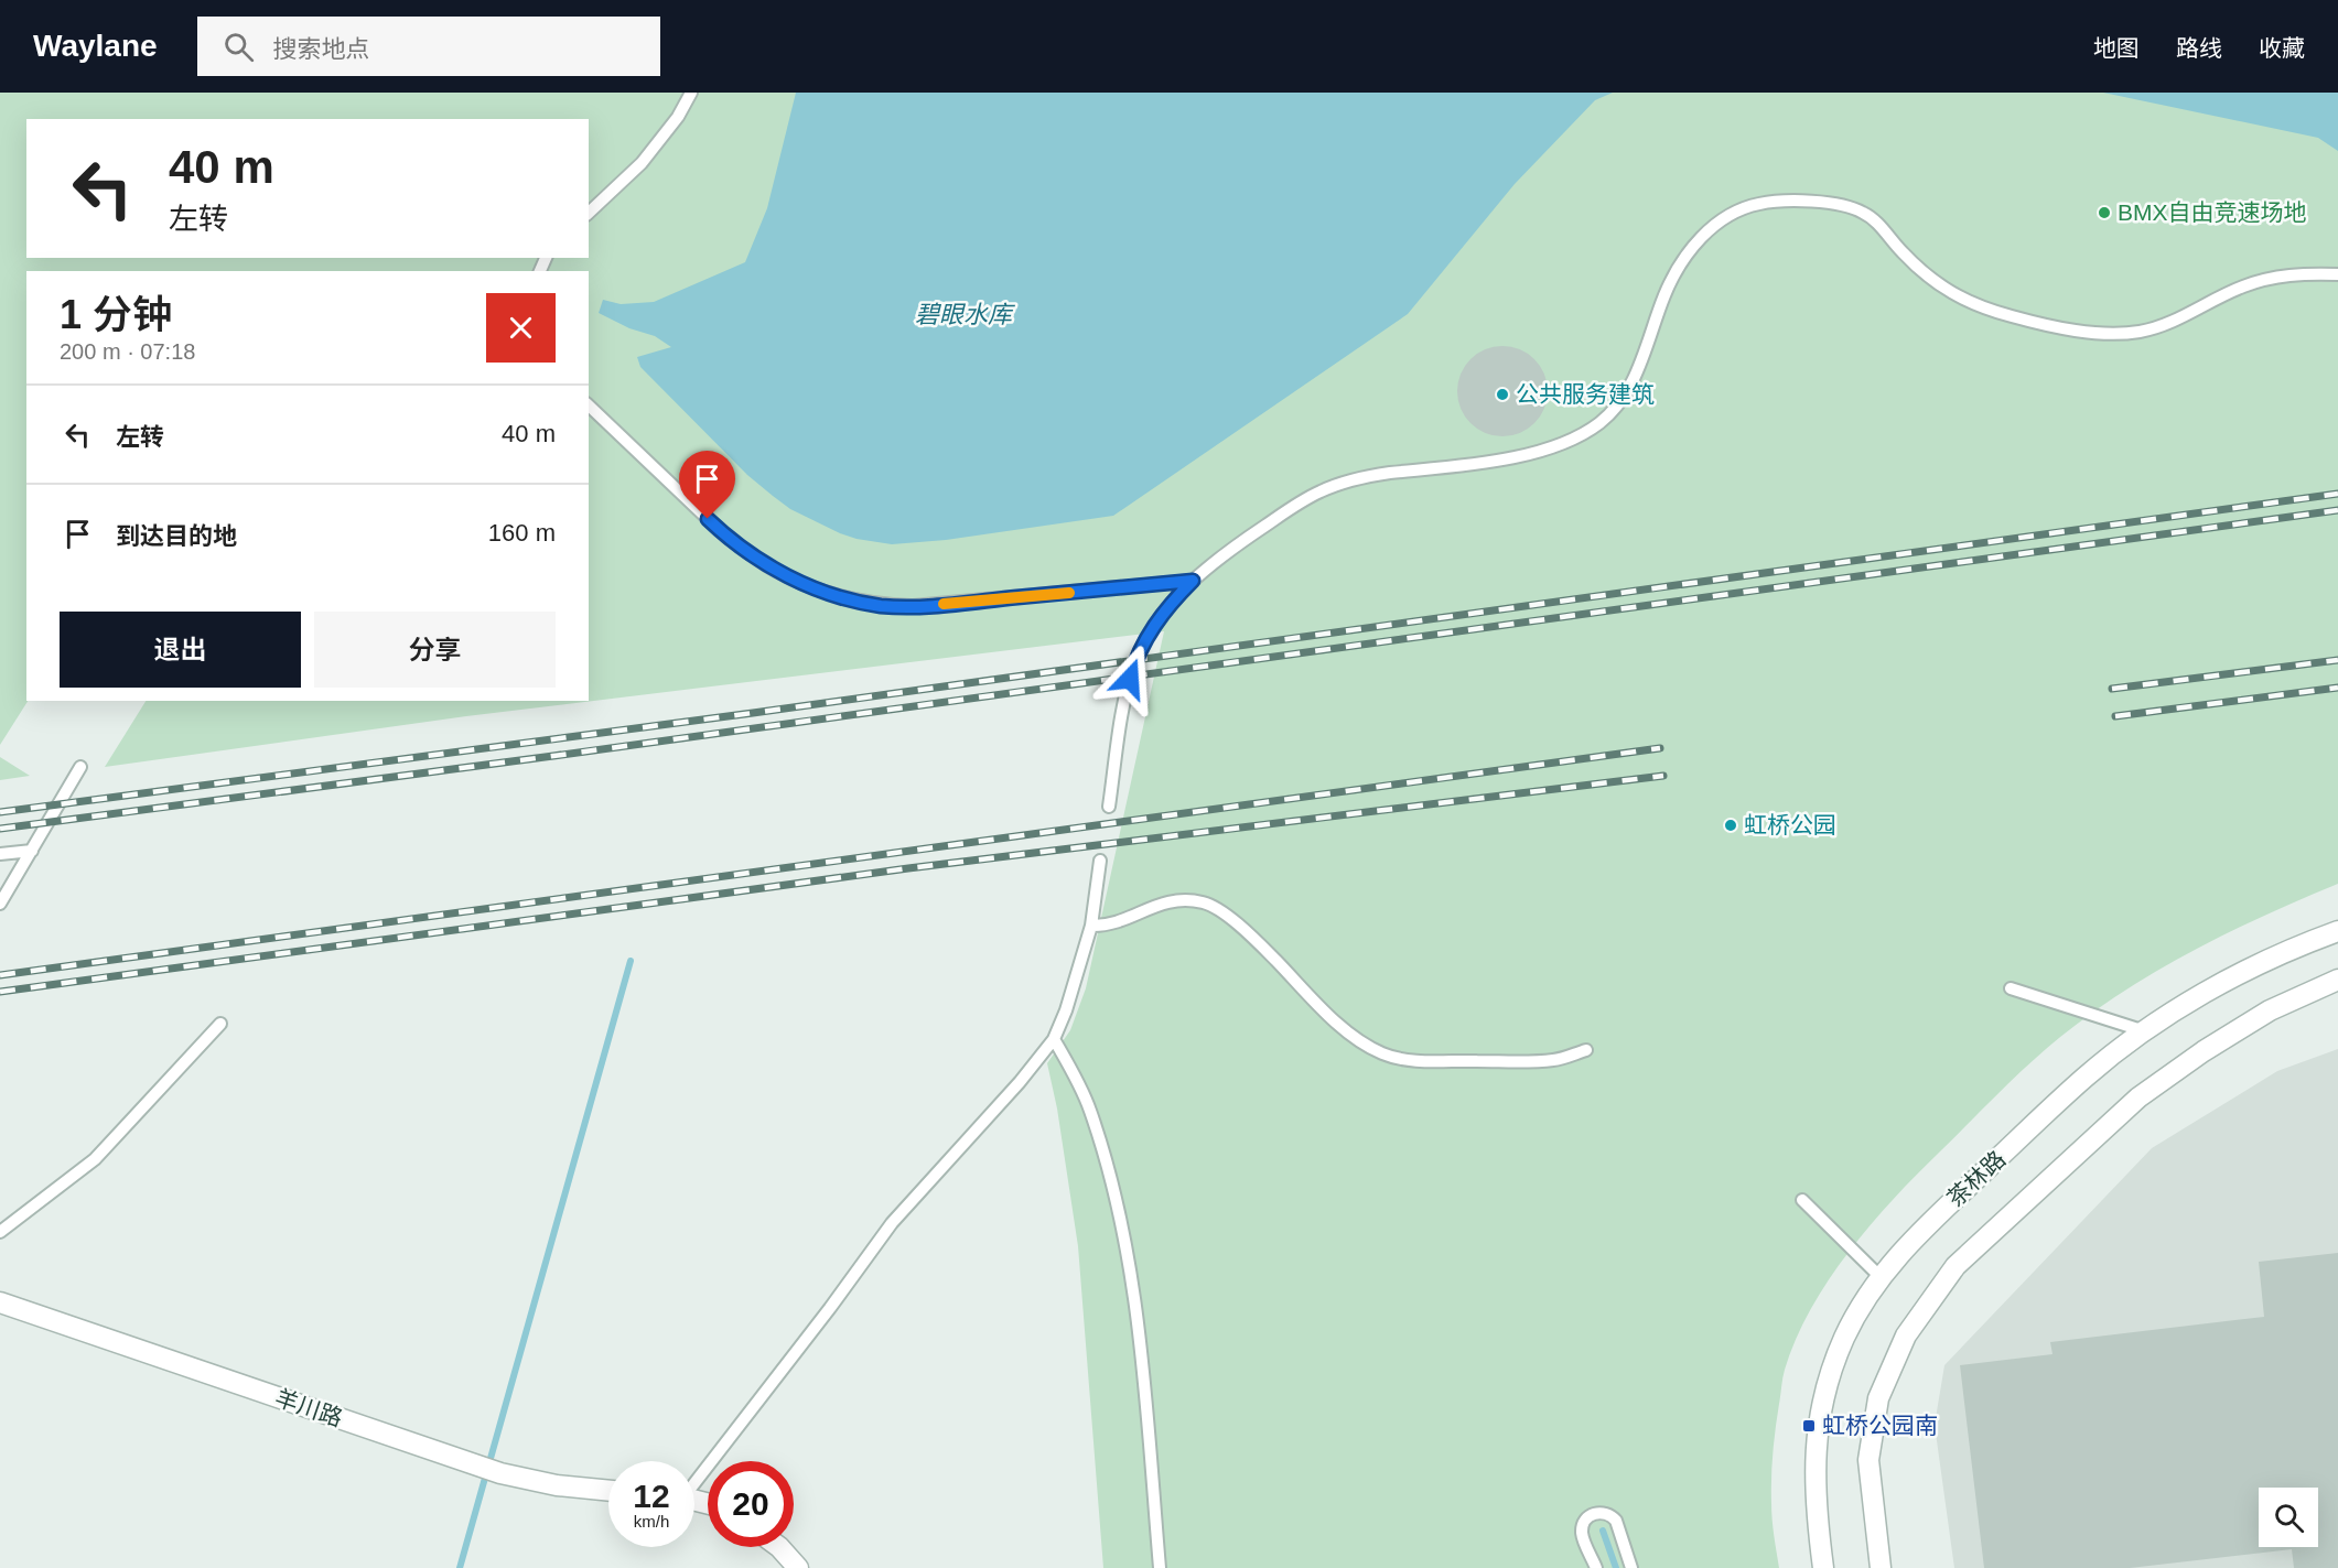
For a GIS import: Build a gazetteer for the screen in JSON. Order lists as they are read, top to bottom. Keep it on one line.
{"streets":{"street":["茶林路","羊川路"]},"water":["碧眼水库"],"places":{"other":["BMX自由竞速场地","公共服务建筑","虹桥公园"],"transit":["虹桥公园南"]},"page":{"header":"Waylane","search":"搜索地点","nav":["地图","路线","收藏"],"turn":["40 m","左转"],"heading":["1 分钟","200 m · 07:18"],"list":[{"name":"左转","value":"40 m"},{"name":"到达目的地","value":"160 m"}],"buttons":["退出","分享"],"speed":"12 km/h","limit":"20"}}
